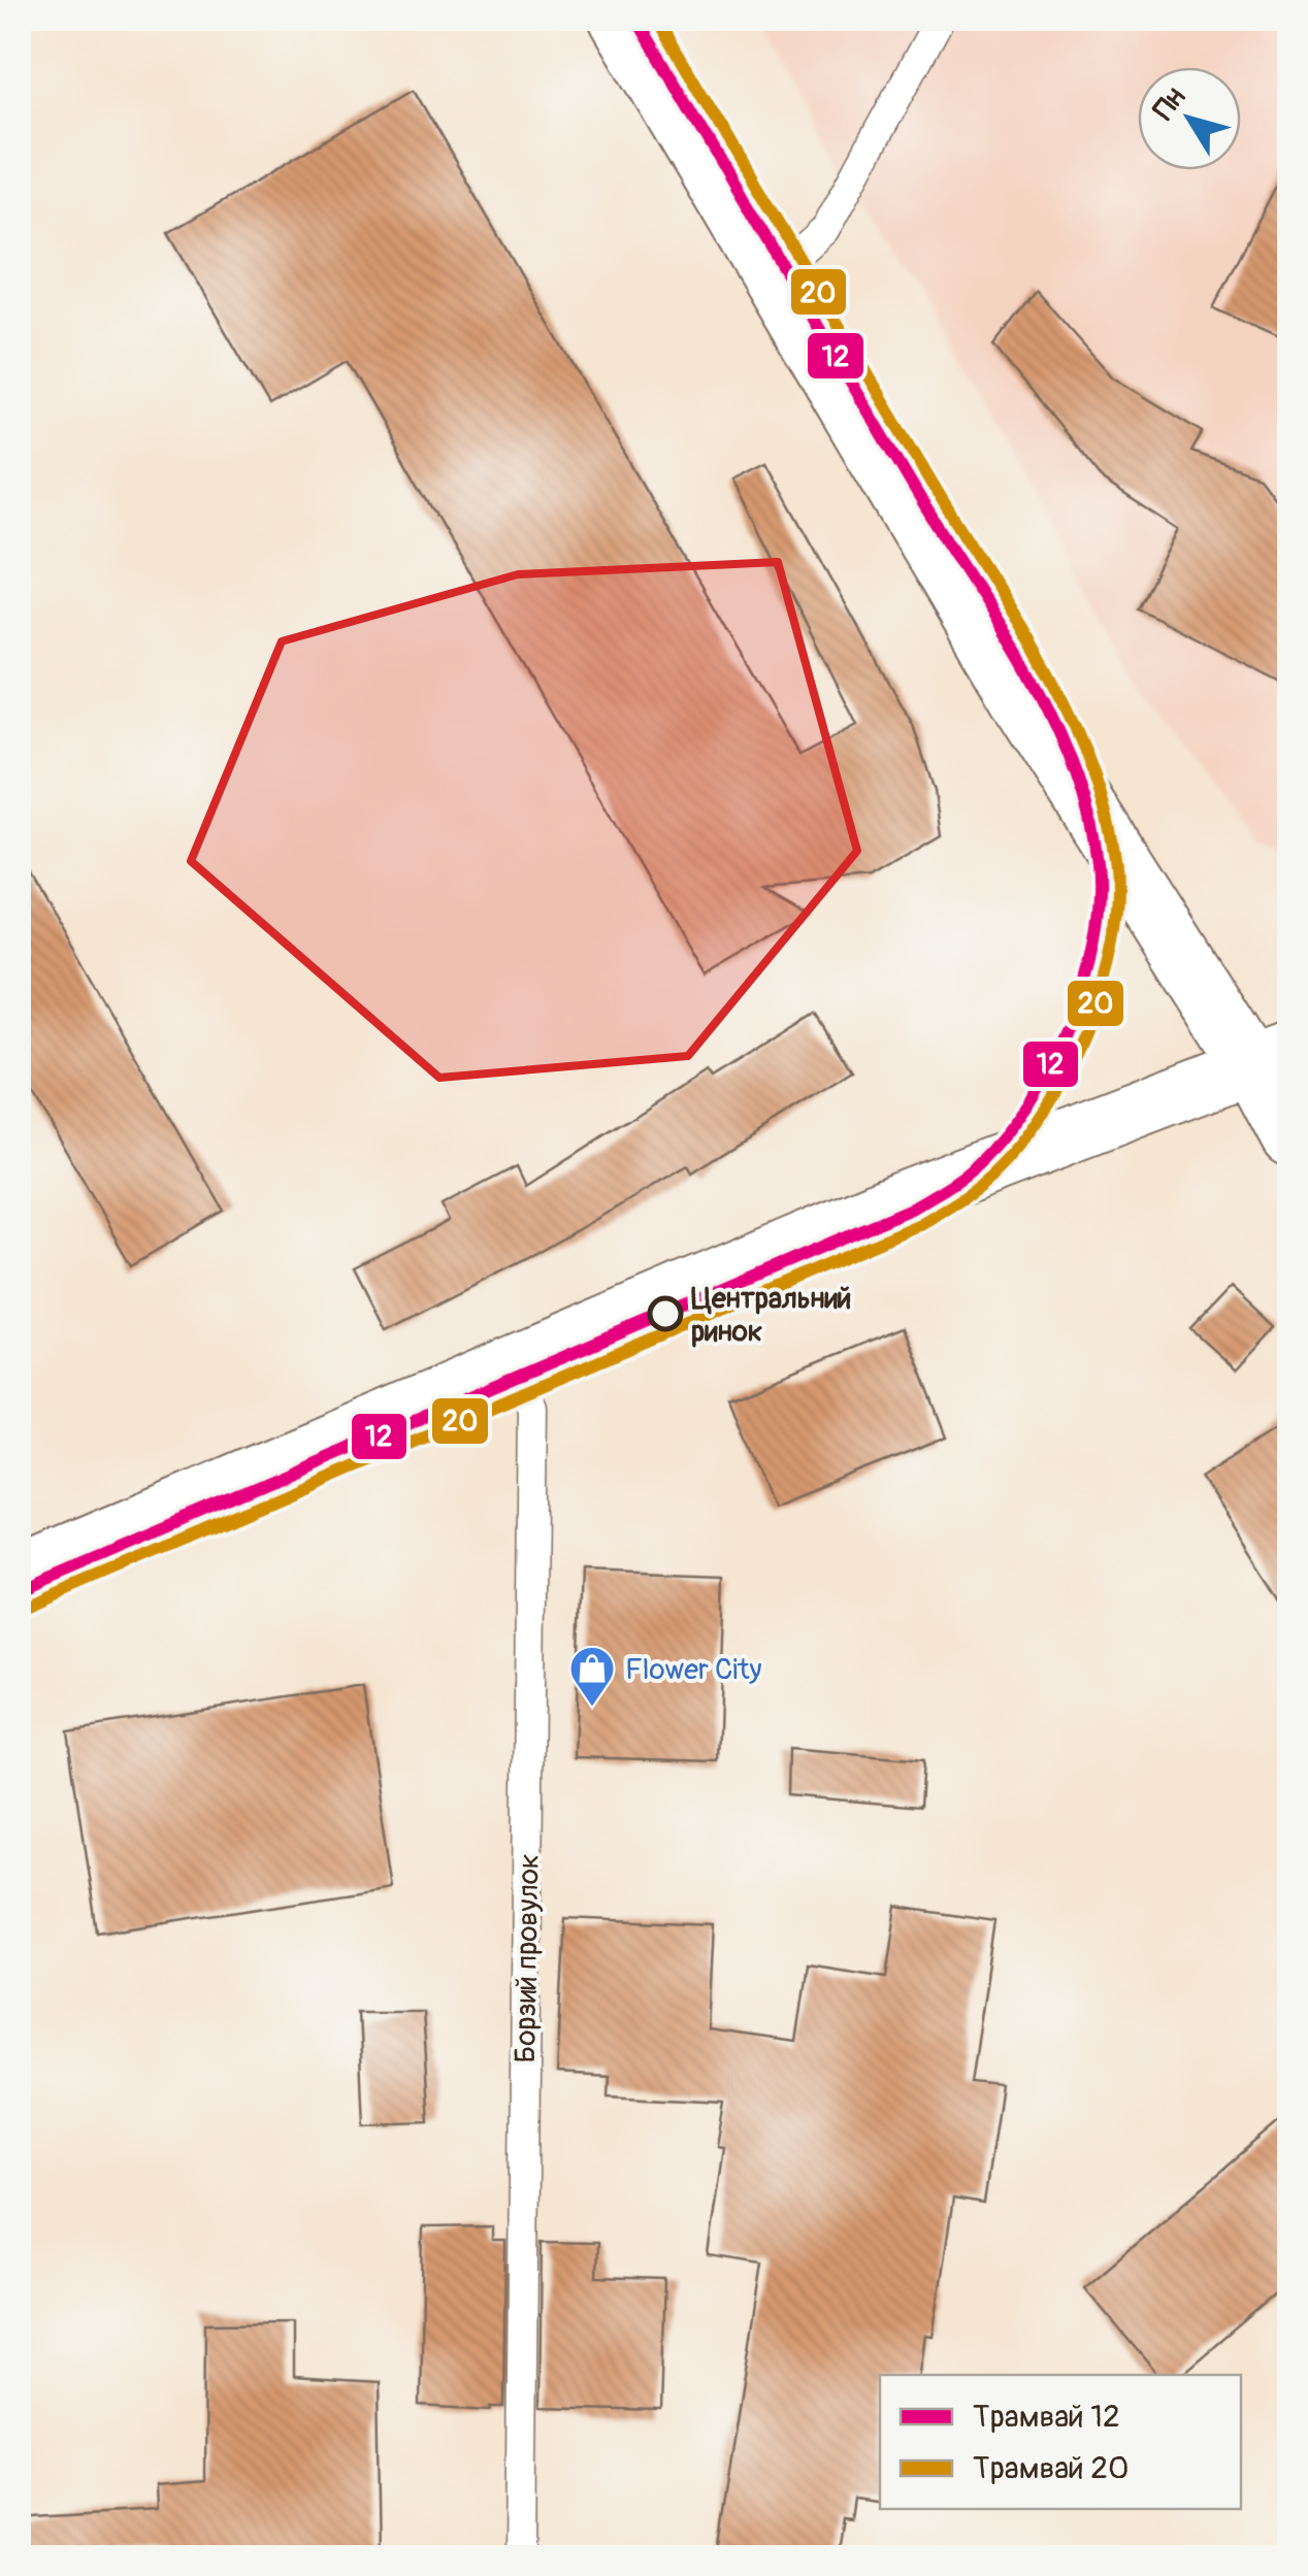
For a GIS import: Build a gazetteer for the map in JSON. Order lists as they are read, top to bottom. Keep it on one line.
{"streets":{"lane":["Борзий провулок"]},"places":{"other":["Центральний ринок"],"shop":["Flower City"]},"lines":["tram line 12","tram line 20"],"legend":["Трамвай 12","Трамвай 20"],"north":"top left"}
